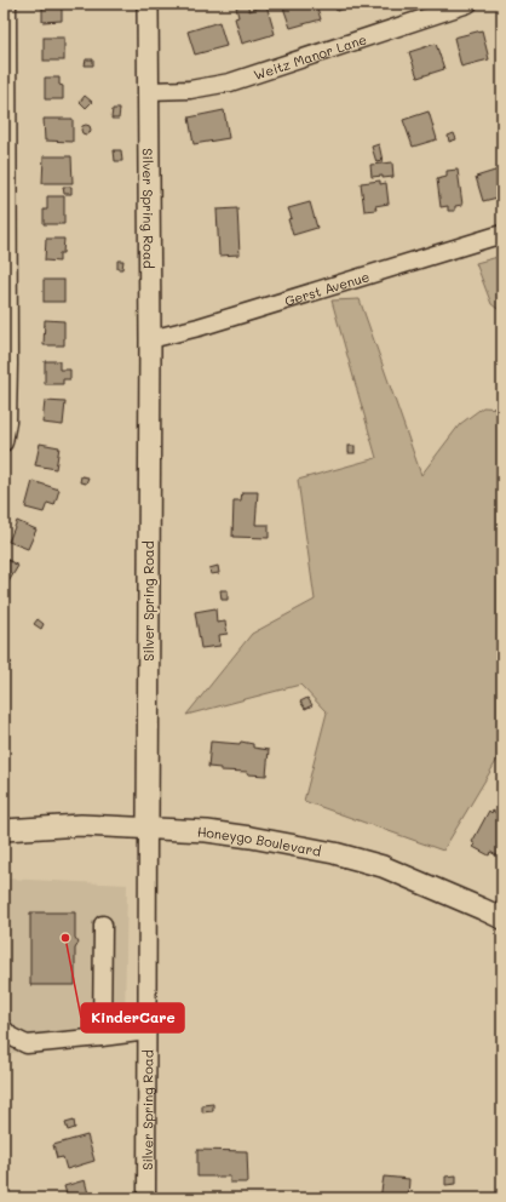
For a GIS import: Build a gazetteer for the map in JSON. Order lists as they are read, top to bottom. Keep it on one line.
{"streets":{"main road":["Silver Spring Road","Honeygo Boulevard"],"street":["Weitz Manor Lane","Gerst Avenue"]},"crossings":[["Weitz Manor Lane","Silver Spring Road"],["Silver Spring Road","Gerst Avenue"],["Silver Spring Road","Honeygo Boulevard"]],"places":["KinderCare"]}
